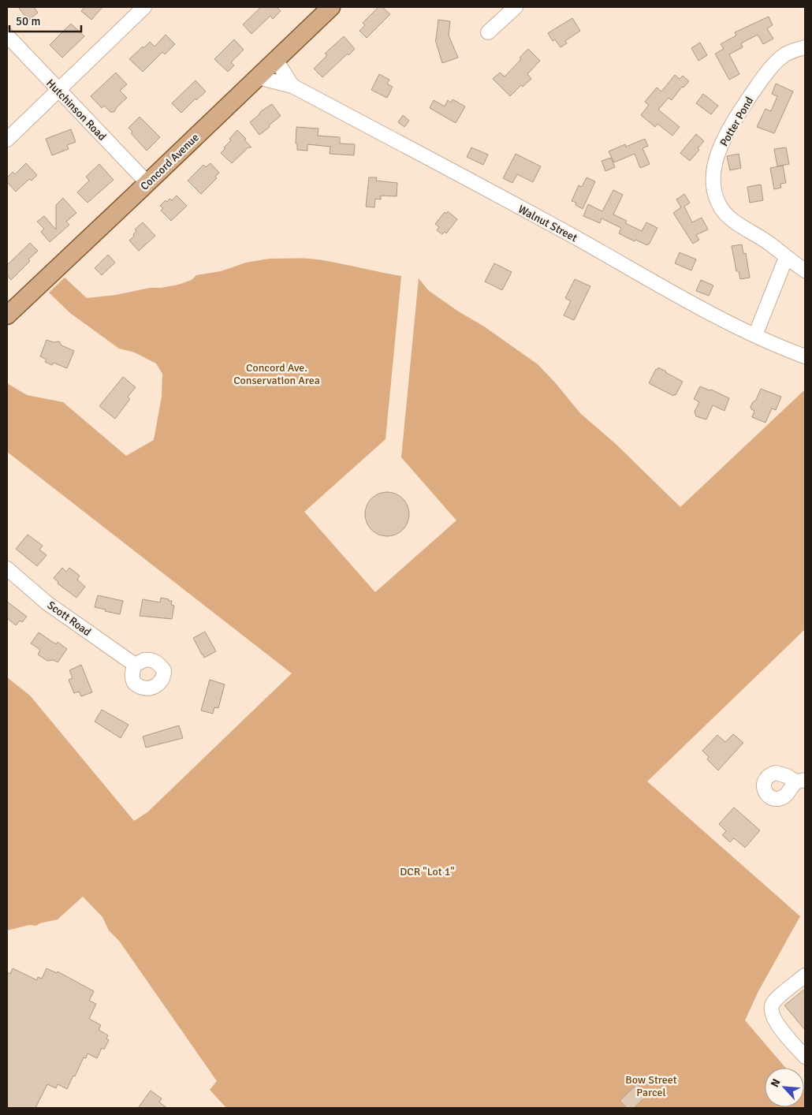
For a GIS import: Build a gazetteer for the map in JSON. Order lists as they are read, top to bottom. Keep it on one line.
{"streets":{"main road":["Concord Avenue"],"street":["Hutchinson Road","Potter Pond","Walnut Street","Scott Road"]},"crossings":[["Hutchinson Road","Concord Avenue"],["Concord Avenue","Walnut Street"]],"parks":["Concord Ave. Conservation Area","DCR \"Lot 1\"","Bow Street Parcel"],"scale_bar":"50 m","north":"top left"}
